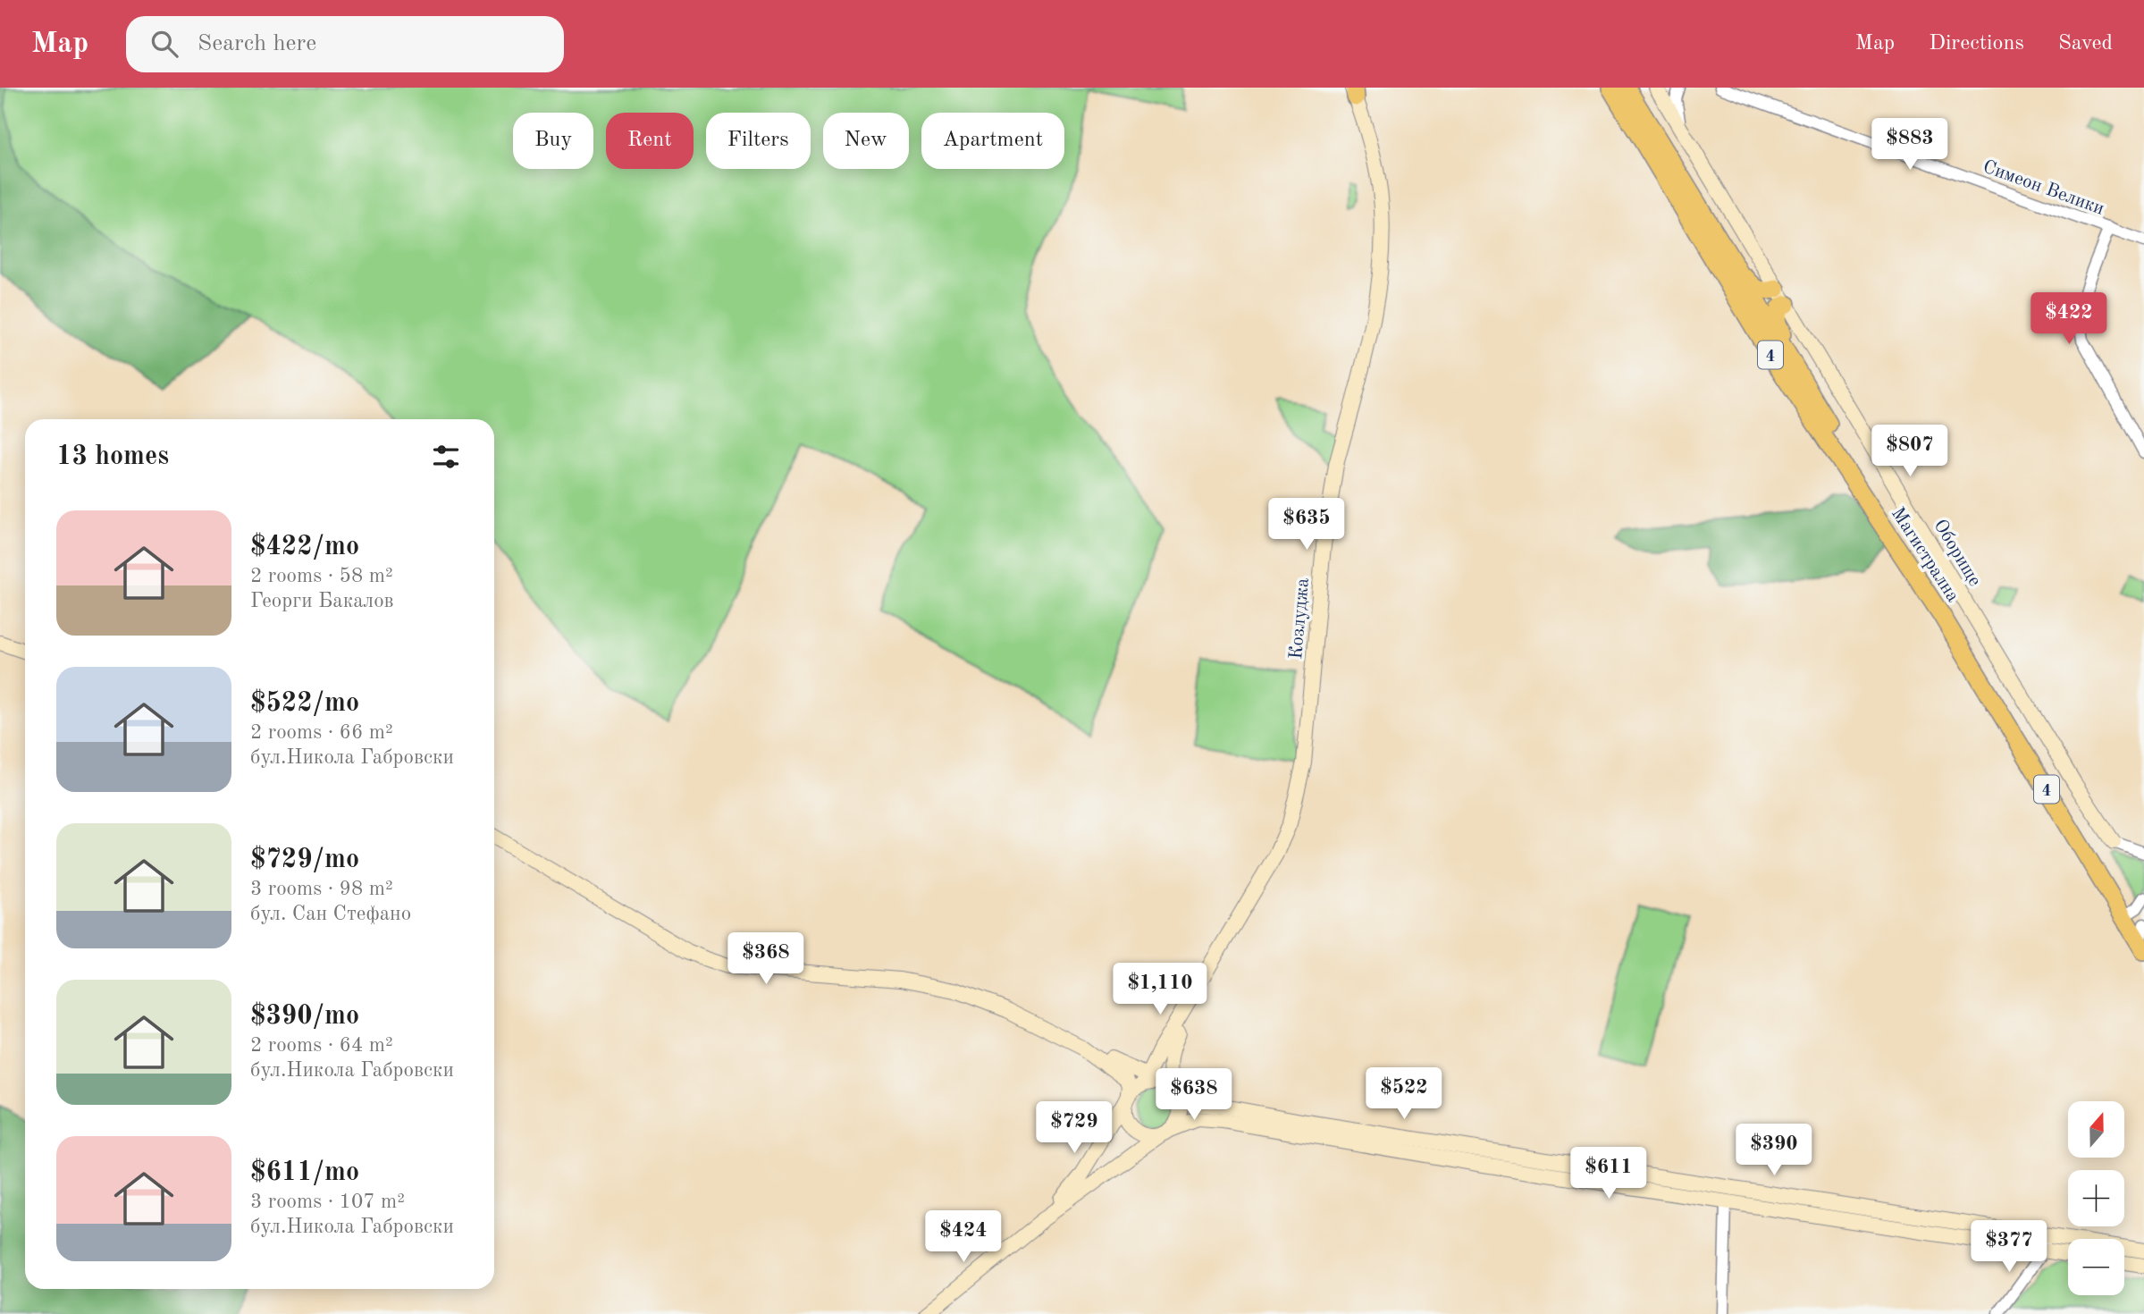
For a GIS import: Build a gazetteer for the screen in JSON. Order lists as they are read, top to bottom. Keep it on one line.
{"streets":{"main road":["4","Магистрална"],"street":["Симеон Велики","Оборище","Козлуджа"]},"crossings":[["4","Магистрална"]],"north":"top","page":{"header":"Map","search":"Search here","nav":["Map","Directions","Saved"],"chip":["Buy","Rent","Filters","New","Apartment"],"price":["$883","$422","$807","$635","$368","$1,110","$522","$638","$729","$390","$611","$424","$377"],"heading":"13 homes","list":[{"name":"$422/mo","note":"2 rooms · 58 m² · Георги Бакалов"},{"name":"$522/mo","note":"2 rooms · 66 m² · бул.Никола Габровски"},{"name":"$729/mo","note":"3 rooms · 98 m² · бул. Сан Стефано"},{"name":"$390/mo","note":"2 rooms · 64 m² · бул.Никола Габровски"},{"name":"$611/mo","note":"3 rooms · 107 m² · бул.Никола Габровски"}],"map_buttons":["+","−"]}}
